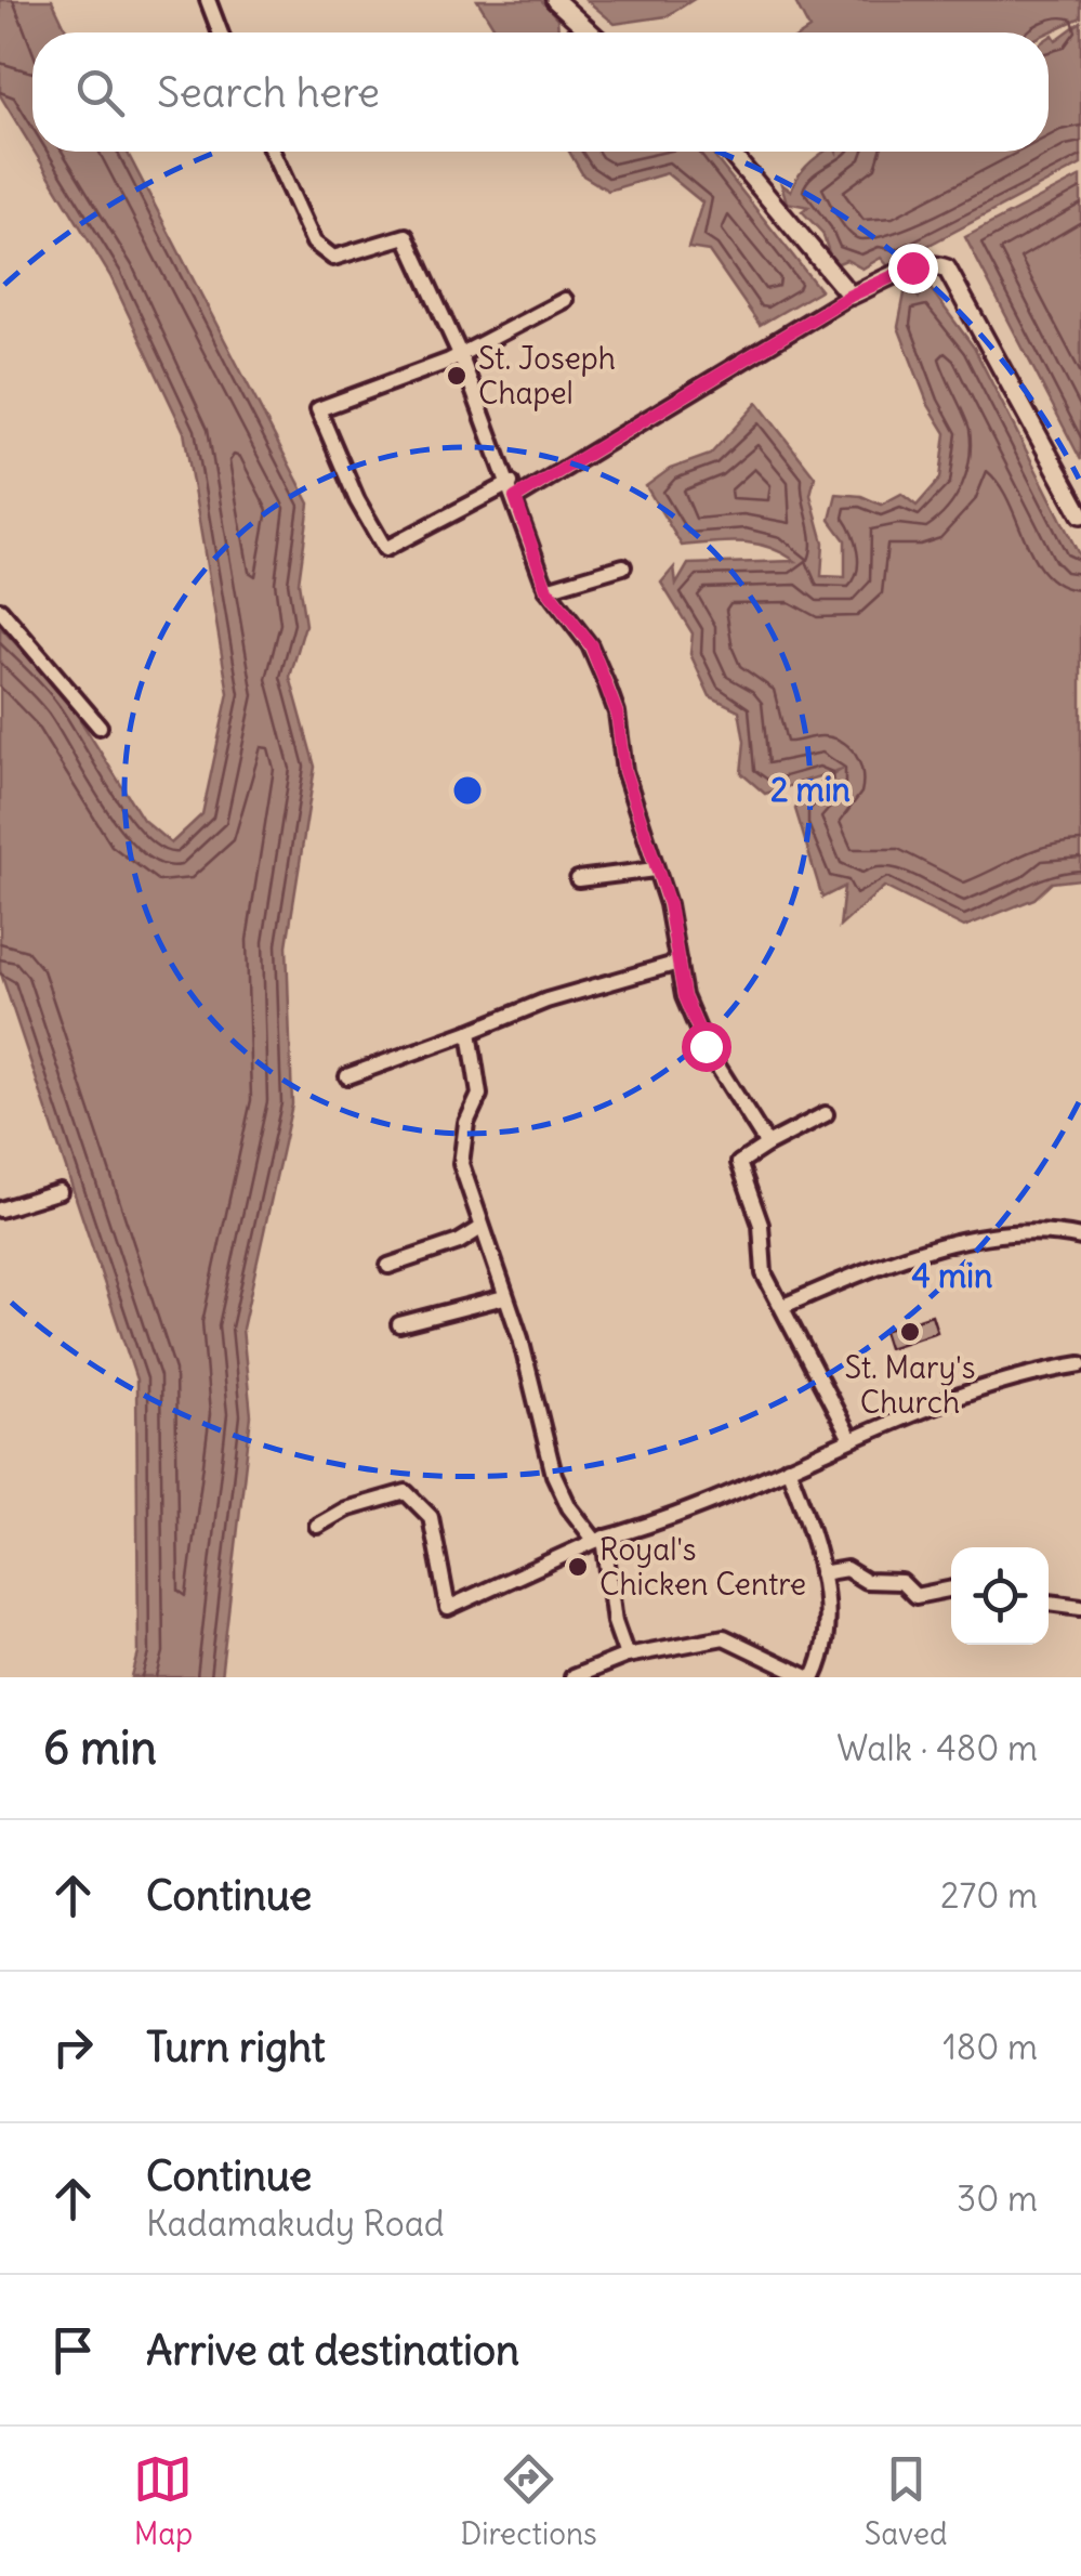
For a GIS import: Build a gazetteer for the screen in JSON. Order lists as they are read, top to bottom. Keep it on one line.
{"places":["St. Joseph Chapel","St. Mary's Church","Royal's Chicken Centre"],"page":{"search":"Search here","heading":["6 min","Walk · 480 m"],"list":[["Continue","270 m"],["Turn right","180 m"],["Continue","Kadamakudy Road","30 m"],"Arrive at destination"],"nav":["Map","Directions","Saved"]},"rings":["2 min","4 min"]}
